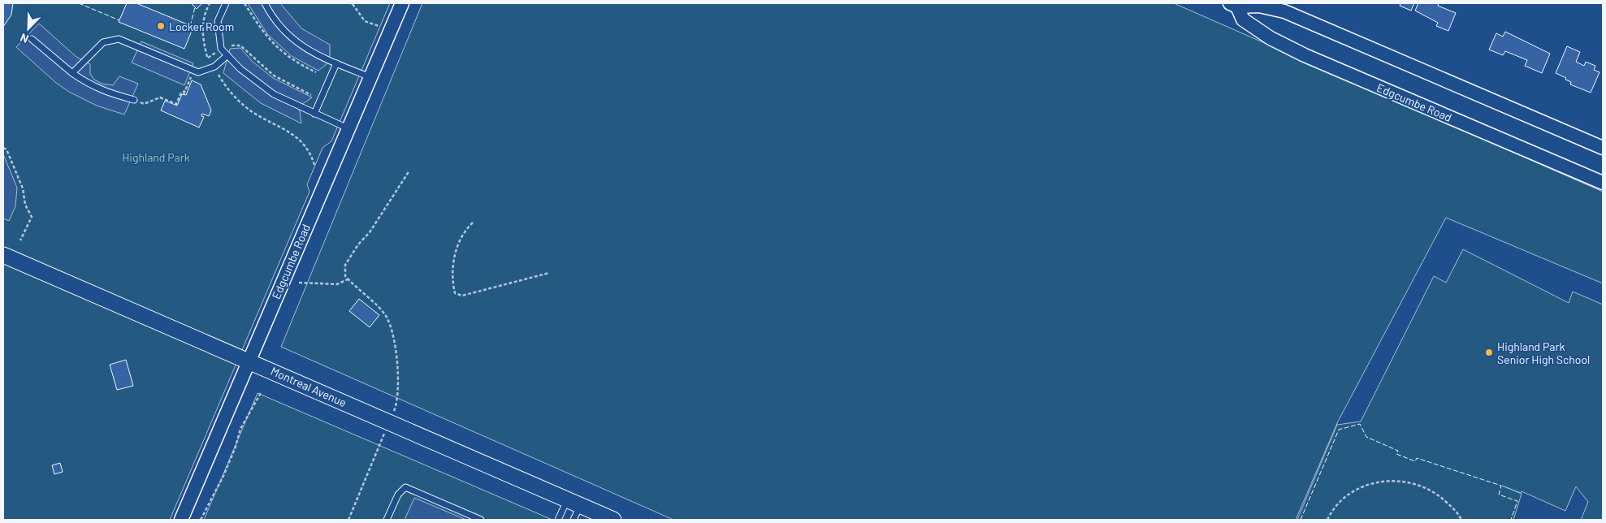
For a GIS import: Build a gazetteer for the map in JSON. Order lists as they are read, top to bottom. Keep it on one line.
{"streets":{"main road":["Montreal Avenue"],"street":["Edgcumbe Road"]},"crossings":[["Edgcumbe Road","Montreal Avenue"]],"parks":["Highland Park"],"places":["Locker Room","Highland Park Senior High School"],"north":"bottom left"}
